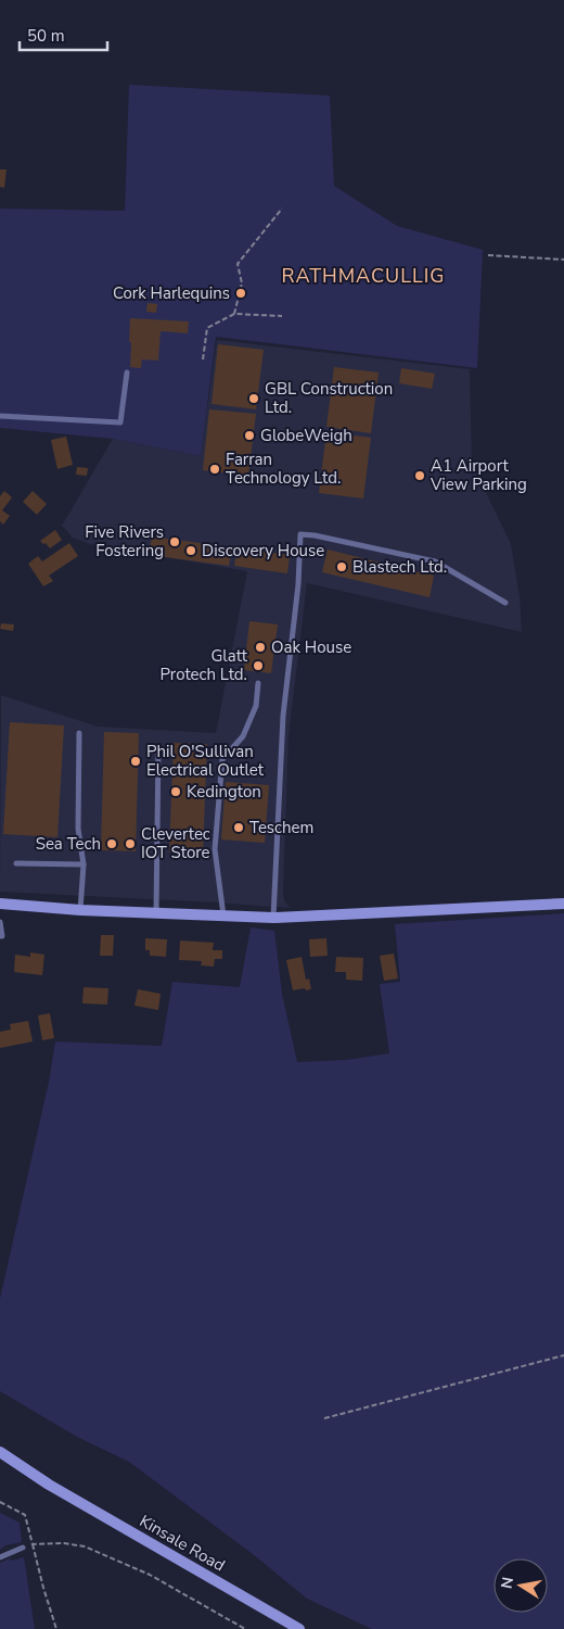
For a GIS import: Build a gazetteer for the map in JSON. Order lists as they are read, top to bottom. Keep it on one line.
{"streets":{"street":["Kinsale Road"]},"districts":["RATHMACULLIG"],"places":["Cork Harlequins","GBL Construction Ltd.","GlobeWeigh","Farran Technology Ltd.","A1 Airport View Parking","Five Rivers Fostering","Discovery House","Blastech Ltd.","Oak House","Glatt Protech Ltd.","Phil O'Sullivan Electrical Outlet","Kedington","Teschem","Sea Tech","Clevertec IOT Store"],"scale_bar":"50 m","north":"left"}
